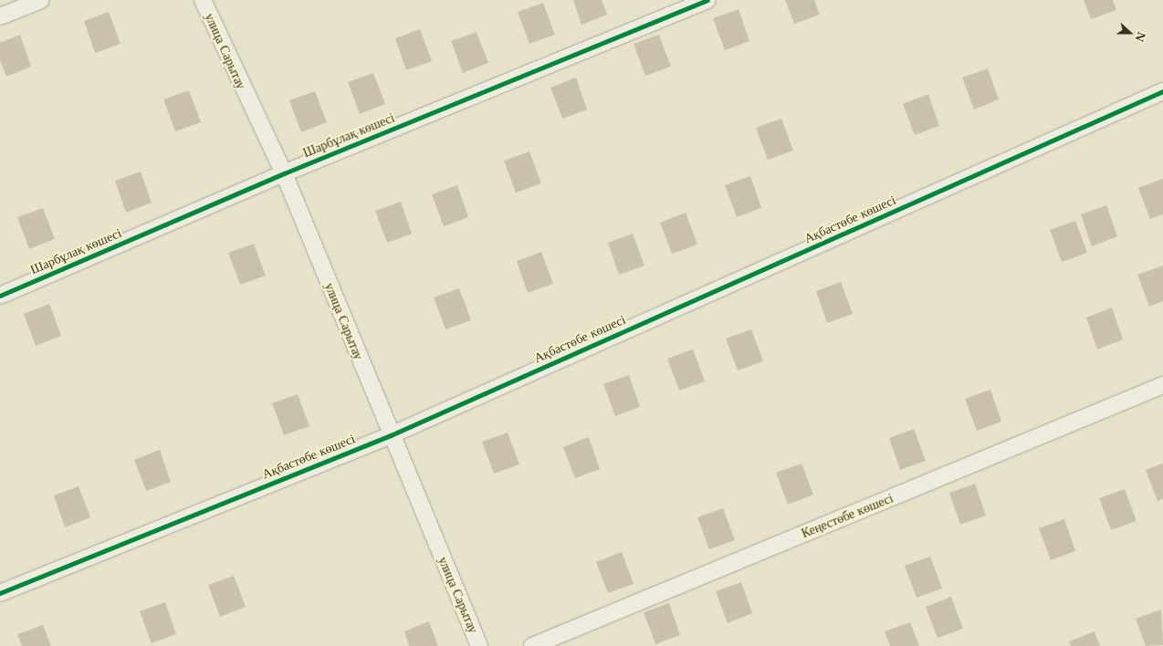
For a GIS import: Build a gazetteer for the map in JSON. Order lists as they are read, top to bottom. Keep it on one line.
{"streets":{"street":["улица Сарытау","Шарбұлақ көшесі","Ақбастөбе көшесі","Кеңестөбе көшесі"]},"crossings":[["улица Сарытау","Шарбұлақ көшесі"],["улица Сарытау","Ақбастөбе көшесі"]],"north":"right"}
